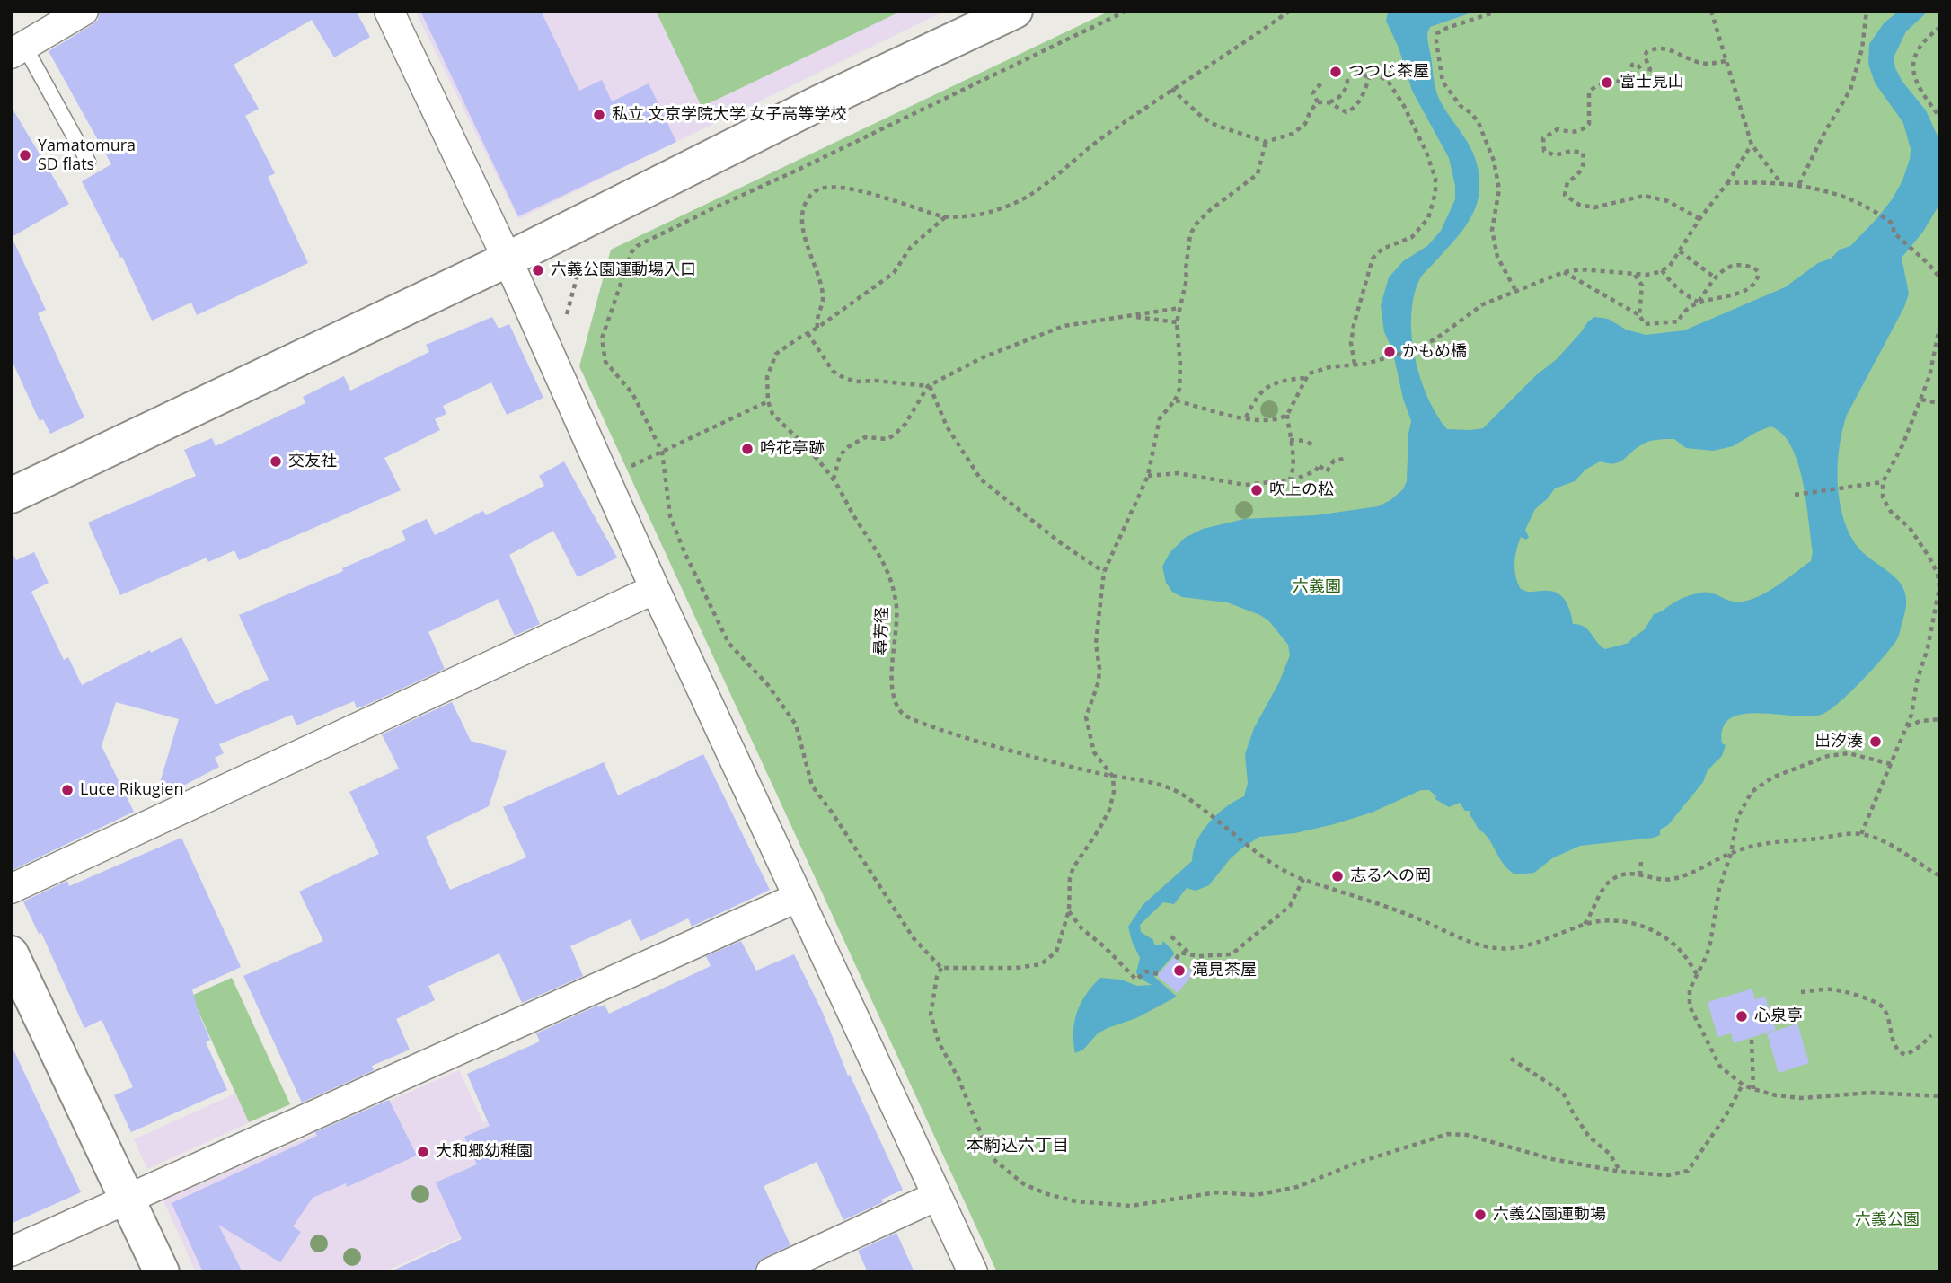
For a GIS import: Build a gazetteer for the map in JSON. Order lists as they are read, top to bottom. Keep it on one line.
{"streets":{"path":["尋芳径"]},"districts":["本駒込六丁目"],"parks":["六義園","六義公園"],"places":["つつじ茶屋","富士見山","私立 文京学院大学 女子高等学校","Yamatomura SD flats","六義公園運動場入口","かもめ橋","吟花亭跡","交友社","吹上の松","出汐湊","Luce Rikugien","志るへの岡","滝見茶屋","心泉亭","大和郷幼稚園","六義公園運動場"]}
